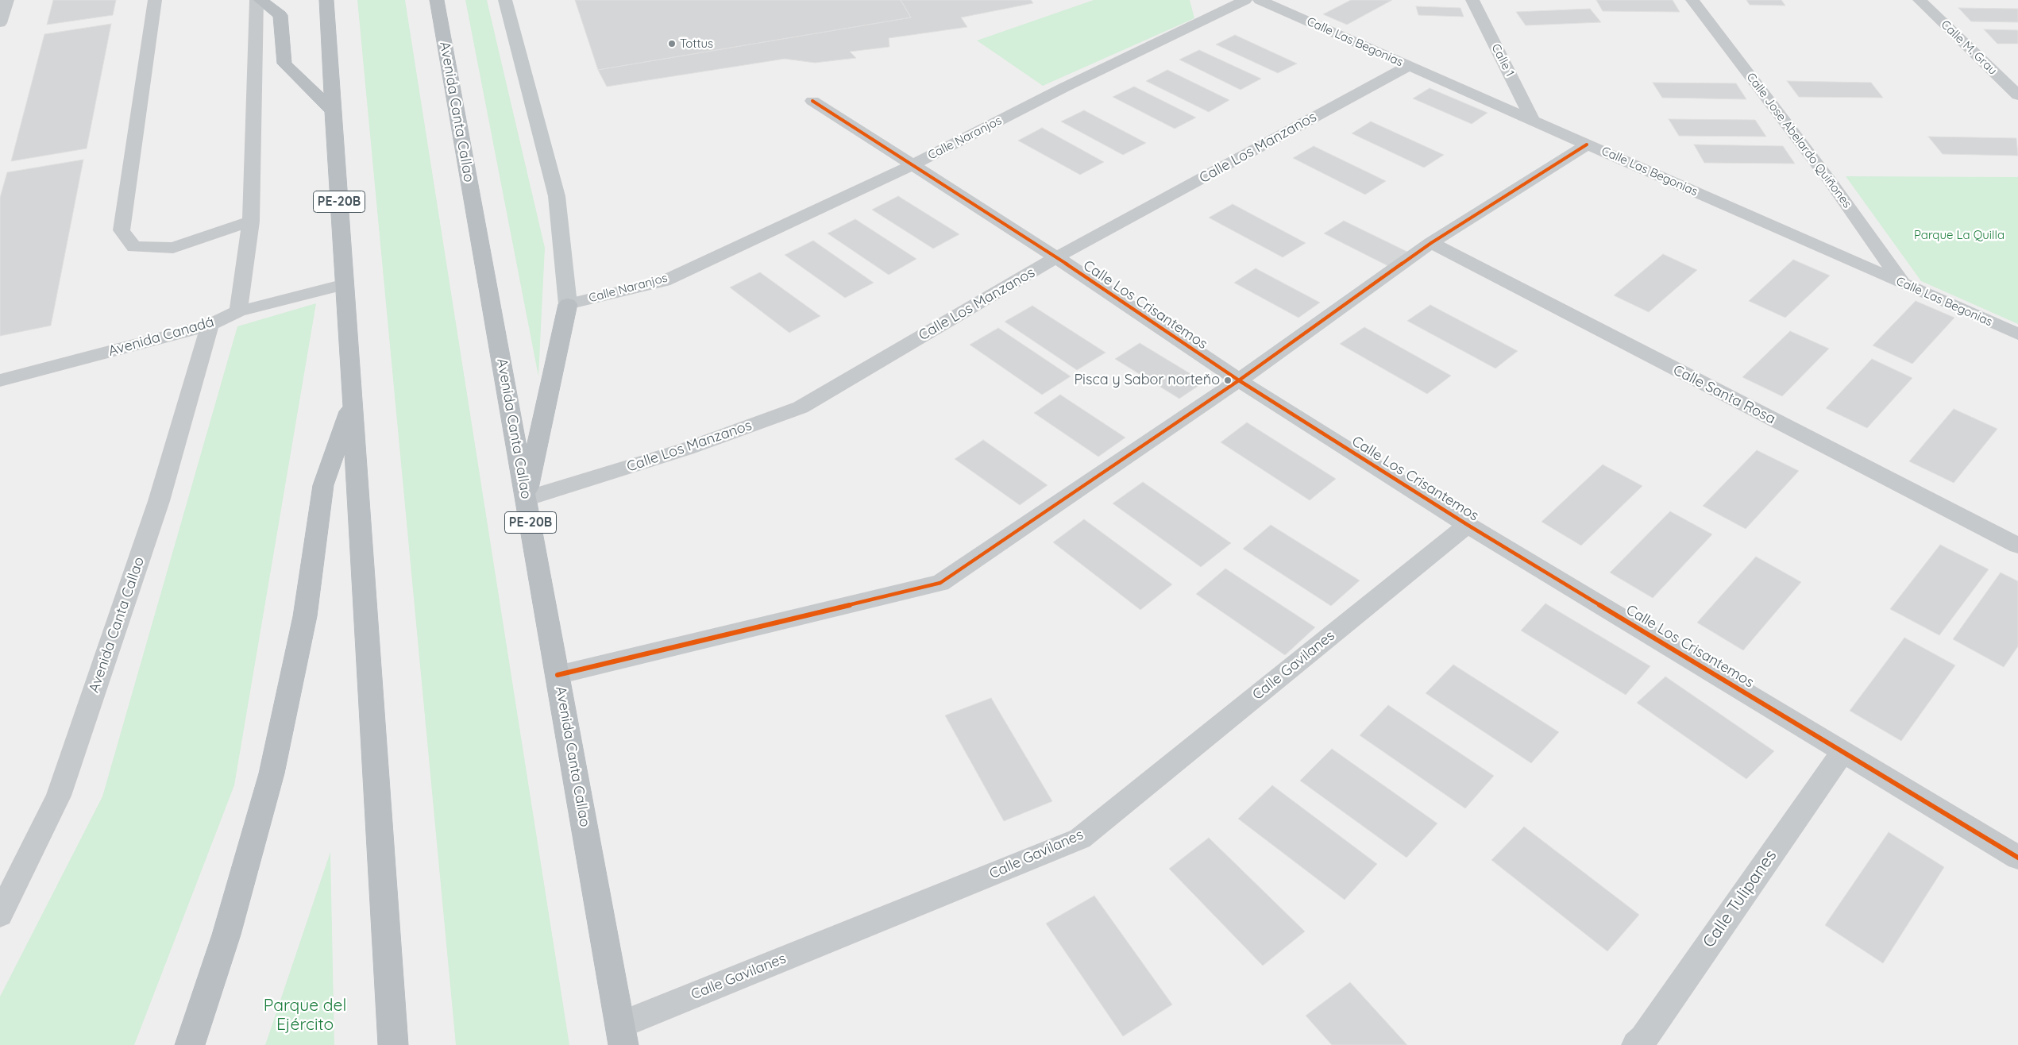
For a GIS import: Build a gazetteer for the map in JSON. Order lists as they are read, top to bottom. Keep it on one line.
{"streets":{"highway":["Avenida Canta Callao","PE-20B"],"street":["Calle Las Begonias","Calle M. Grau","Calle 1","Calle Naranjos","Calle Jose Abelardo Quiñones","Calle Los Manzanos","Calle Los Crisantemos","Avenida Canadá","Calle Santa Rosa","Calle Gavilanes","Calle Tulipanes"]},"crossings":[["Calle Las Begonias","Calle 1"],["Calle Las Begonias","Calle Jose Abelardo Quiñones"],["Calle Las Begonias","Calle Los Manzanos"],["Avenida Canta Callao","Calle Los Manzanos"],["Avenida Canta Callao","Avenida Canadá"],["Avenida Canta Callao","Calle Gavilanes"],["Calle Naranjos","Calle Los Crisantemos"],["Calle Los Manzanos","Calle Los Crisantemos"],["PE-20B","Avenida Canadá"],["Calle Los Crisantemos","Calle Gavilanes"],["Calle Los Crisantemos","Calle Tulipanes"]],"parks":["Parque La Quilla","Parque del Ejército"],"places":["Tottus","Pisca y Sabor norteňo"]}
